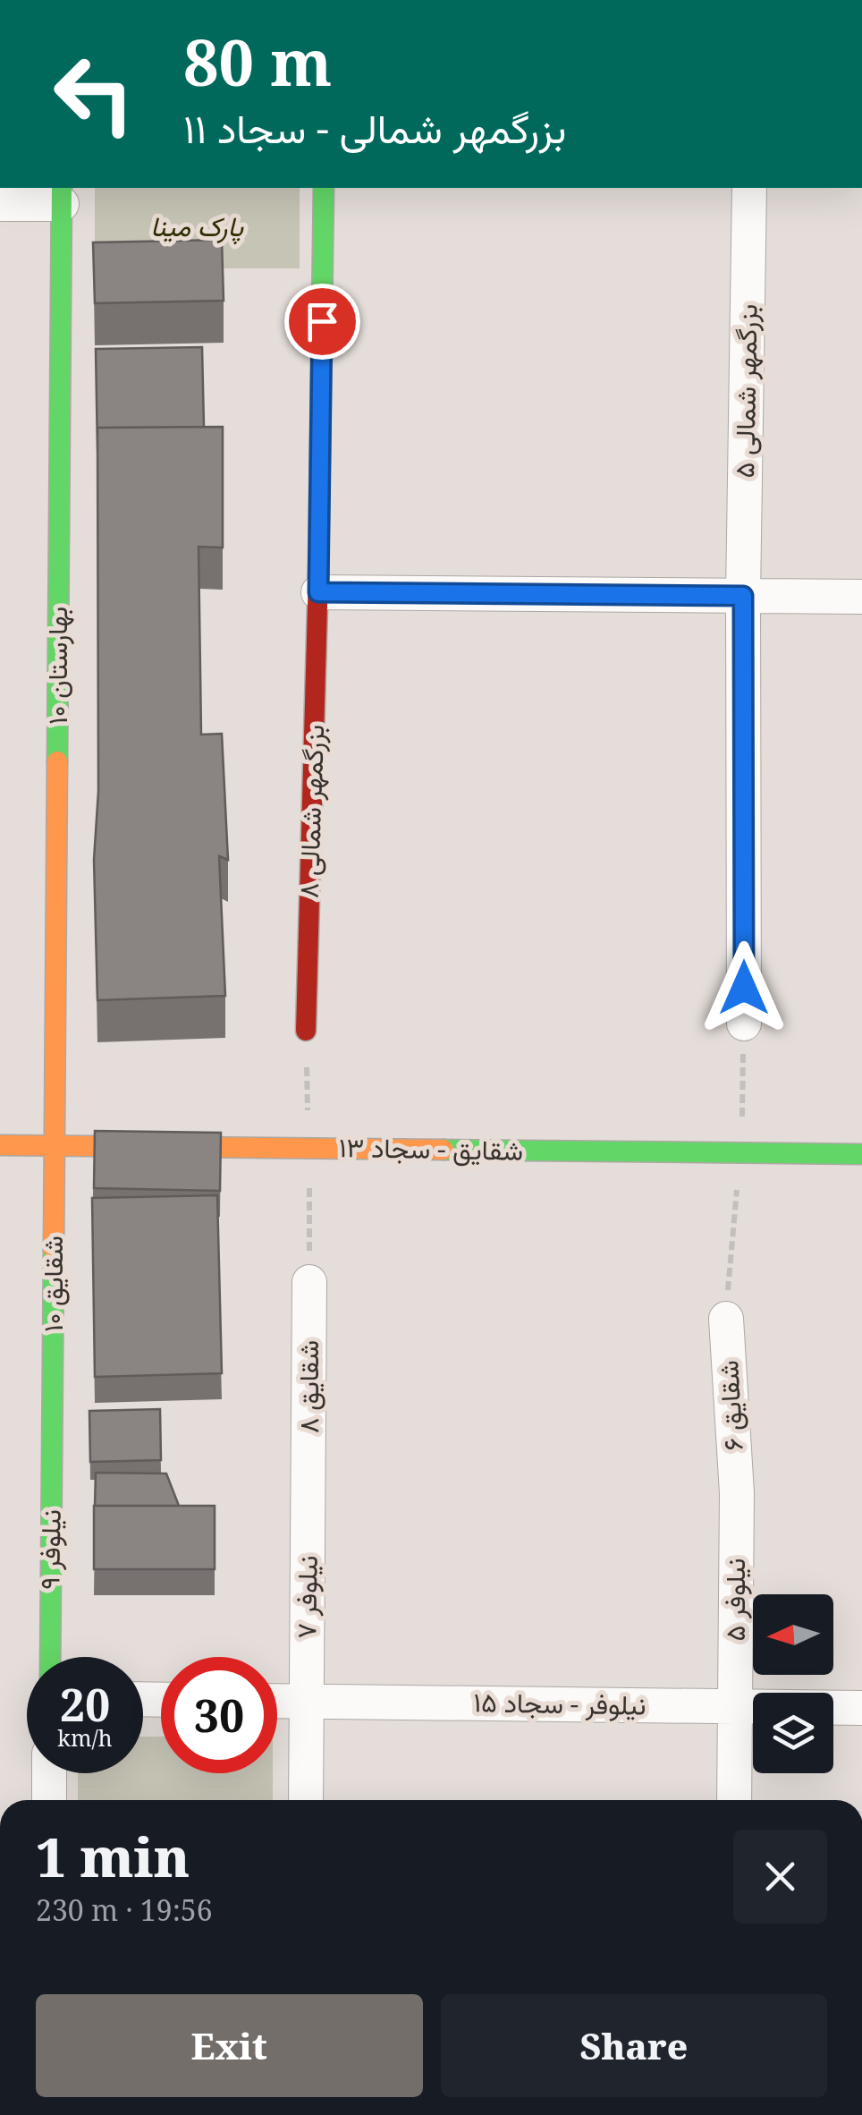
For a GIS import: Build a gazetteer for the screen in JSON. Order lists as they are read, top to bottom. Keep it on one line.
{"streets":{"street":["بزرگمهر شمالی ۵","بهارستان ۱۰","بزرگمهر شمالی ۸","شقایق - سجاد ۱۳","شقایق ۱۰","شقایق ۸","شقایق ۶","نیلوفر ۹","نیلوفر ۷","نیلوفر ۵","نیلوفر - سجاد ۱۵"]},"crossings":[["بهارستان ۱۰","شقایق - سجاد ۱۳"],["بهارستان ۱۰","شقایق ۱۰"],["شقایق - سجاد ۱۳","شقایق ۱۰"],["شقایق ۱۰","نیلوفر ۹"],["شقایق ۸","نیلوفر ۷"],["شقایق ۶","نیلوفر ۵"],["نیلوفر ۷","نیلوفر - سجاد ۱۵"],["نیلوفر ۵","نیلوفر - سجاد ۱۵"]],"parks":["پارک مینا"],"north":"left","page":{"turn":["80 m","بزرگمهر شمالی - سجاد ۱۱"],"speed":"20 km/h","limit":"30","heading":["1 min","230 m · 19:56"],"buttons":["Exit","Share"]}}
